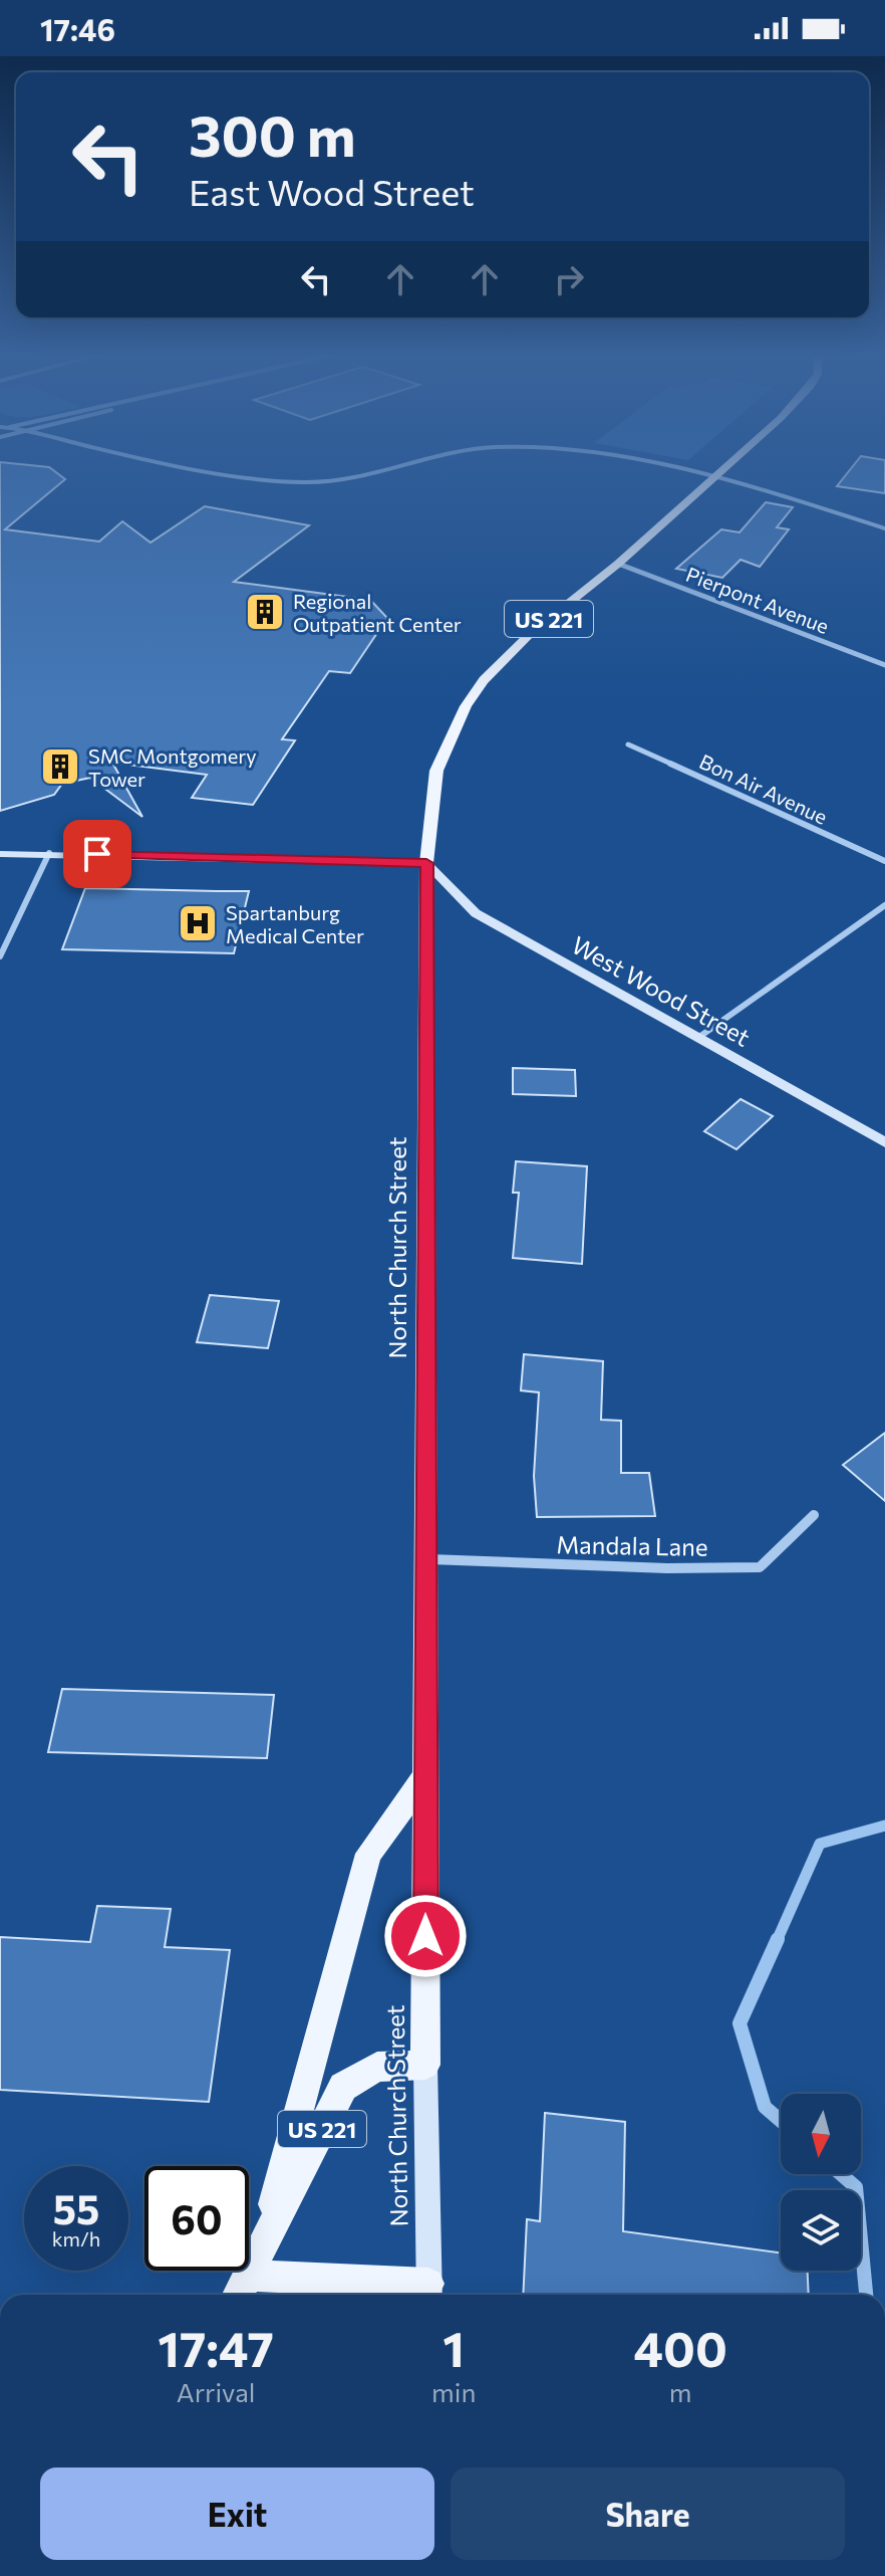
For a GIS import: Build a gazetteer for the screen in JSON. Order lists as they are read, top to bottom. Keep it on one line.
{"streets":{"main road":["US 221","North Church Street"],"street":["Pierpont Avenue","Bon Air Avenue","West Wood Street","Mandala Lane"]},"crossings":[["Pierpont Avenue","North Church Street"],["US 221","North Church Street"],["West Wood Street","North Church Street"],["North Church Street","Mandala Lane"]],"places":{"building":["Regional Outpatient Center","SMC Montgomery Tower"],"hospital":["Spartanburg Medical Center"]},"north":"bottom","page":{"status":"17:46","turn":["300 m","East Wood Street"],"speed":"55 km/h","limit":"60","eta":["17:47","Arrival","1","min","400","m"],"buttons":["Exit","Share"]}}
